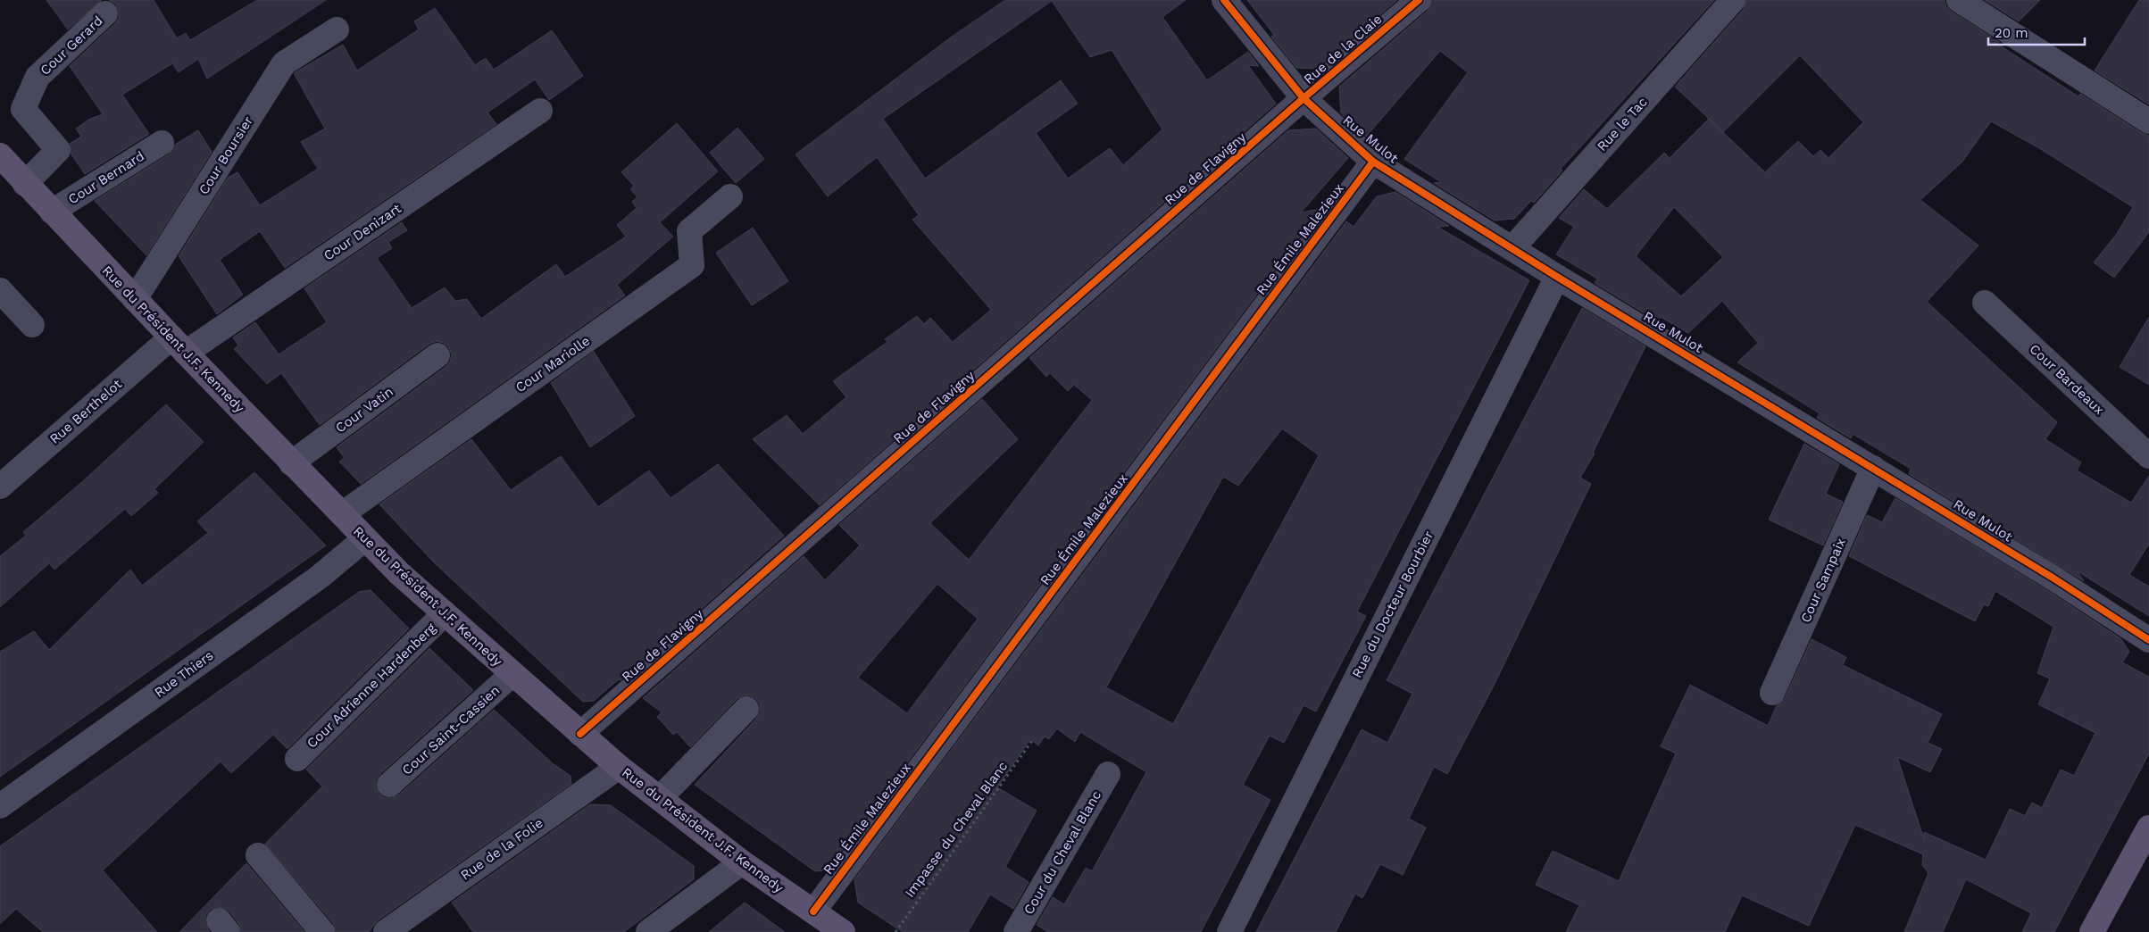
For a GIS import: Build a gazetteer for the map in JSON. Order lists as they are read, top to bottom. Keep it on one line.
{"streets":{"main road":["Rue du Président J.F. Kennedy"],"street":["Cour Gerard","Rue de la Claie","Rue le Tac","Rue Mulot","Cour Boursier","Rue de Flavigny","Cour Bernard","Cour Denizart","Rue Émile Malezieux","Cour Mariolle","Cour Bardeaux","Cour Vatin","Rue Berthelot","Cour Sampaix","Rue du Docteur Bourbier","Rue Thiers","Cour Adrienne Hardenberg","Cour Saint-Cassien","Rue de la Folie","Cour du Cheval Blanc"],"path":["Impasse du Cheval Blanc"]},"crossings":[["Cour Gerard","Rue du Président J.F. Kennedy"],["Rue de la Claie","Rue Mulot"],["Rue de la Claie","Rue de Flavigny"],["Rue le Tac","Rue Mulot"],["Rue Mulot","Rue de Flavigny"],["Rue Mulot","Rue Émile Malezieux"],["Rue Mulot","Cour Sampaix"],["Rue Mulot","Rue du Docteur Bourbier"],["Cour Boursier","Rue du Président J.F. Kennedy"],["Rue de Flavigny","Rue du Président J.F. Kennedy"],["Cour Bernard","Rue du Président J.F. Kennedy"],["Cour Denizart","Rue du Président J.F. Kennedy"],["Cour Denizart","Rue Berthelot"],["Rue Émile Malezieux","Rue du Président J.F. Kennedy"],["Rue du Président J.F. Kennedy","Cour Mariolle"],["Rue du Président J.F. Kennedy","Cour Vatin"],["Rue du Président J.F. Kennedy","Rue Berthelot"],["Rue du Président J.F. Kennedy","Rue Thiers"],["Rue du Président J.F. Kennedy","Cour Adrienne Hardenberg"],["Rue du Président J.F. Kennedy","Cour Saint-Cassien"],["Rue du Président J.F. Kennedy","Rue de la Folie"]],"scale_bar":"20 m"}
